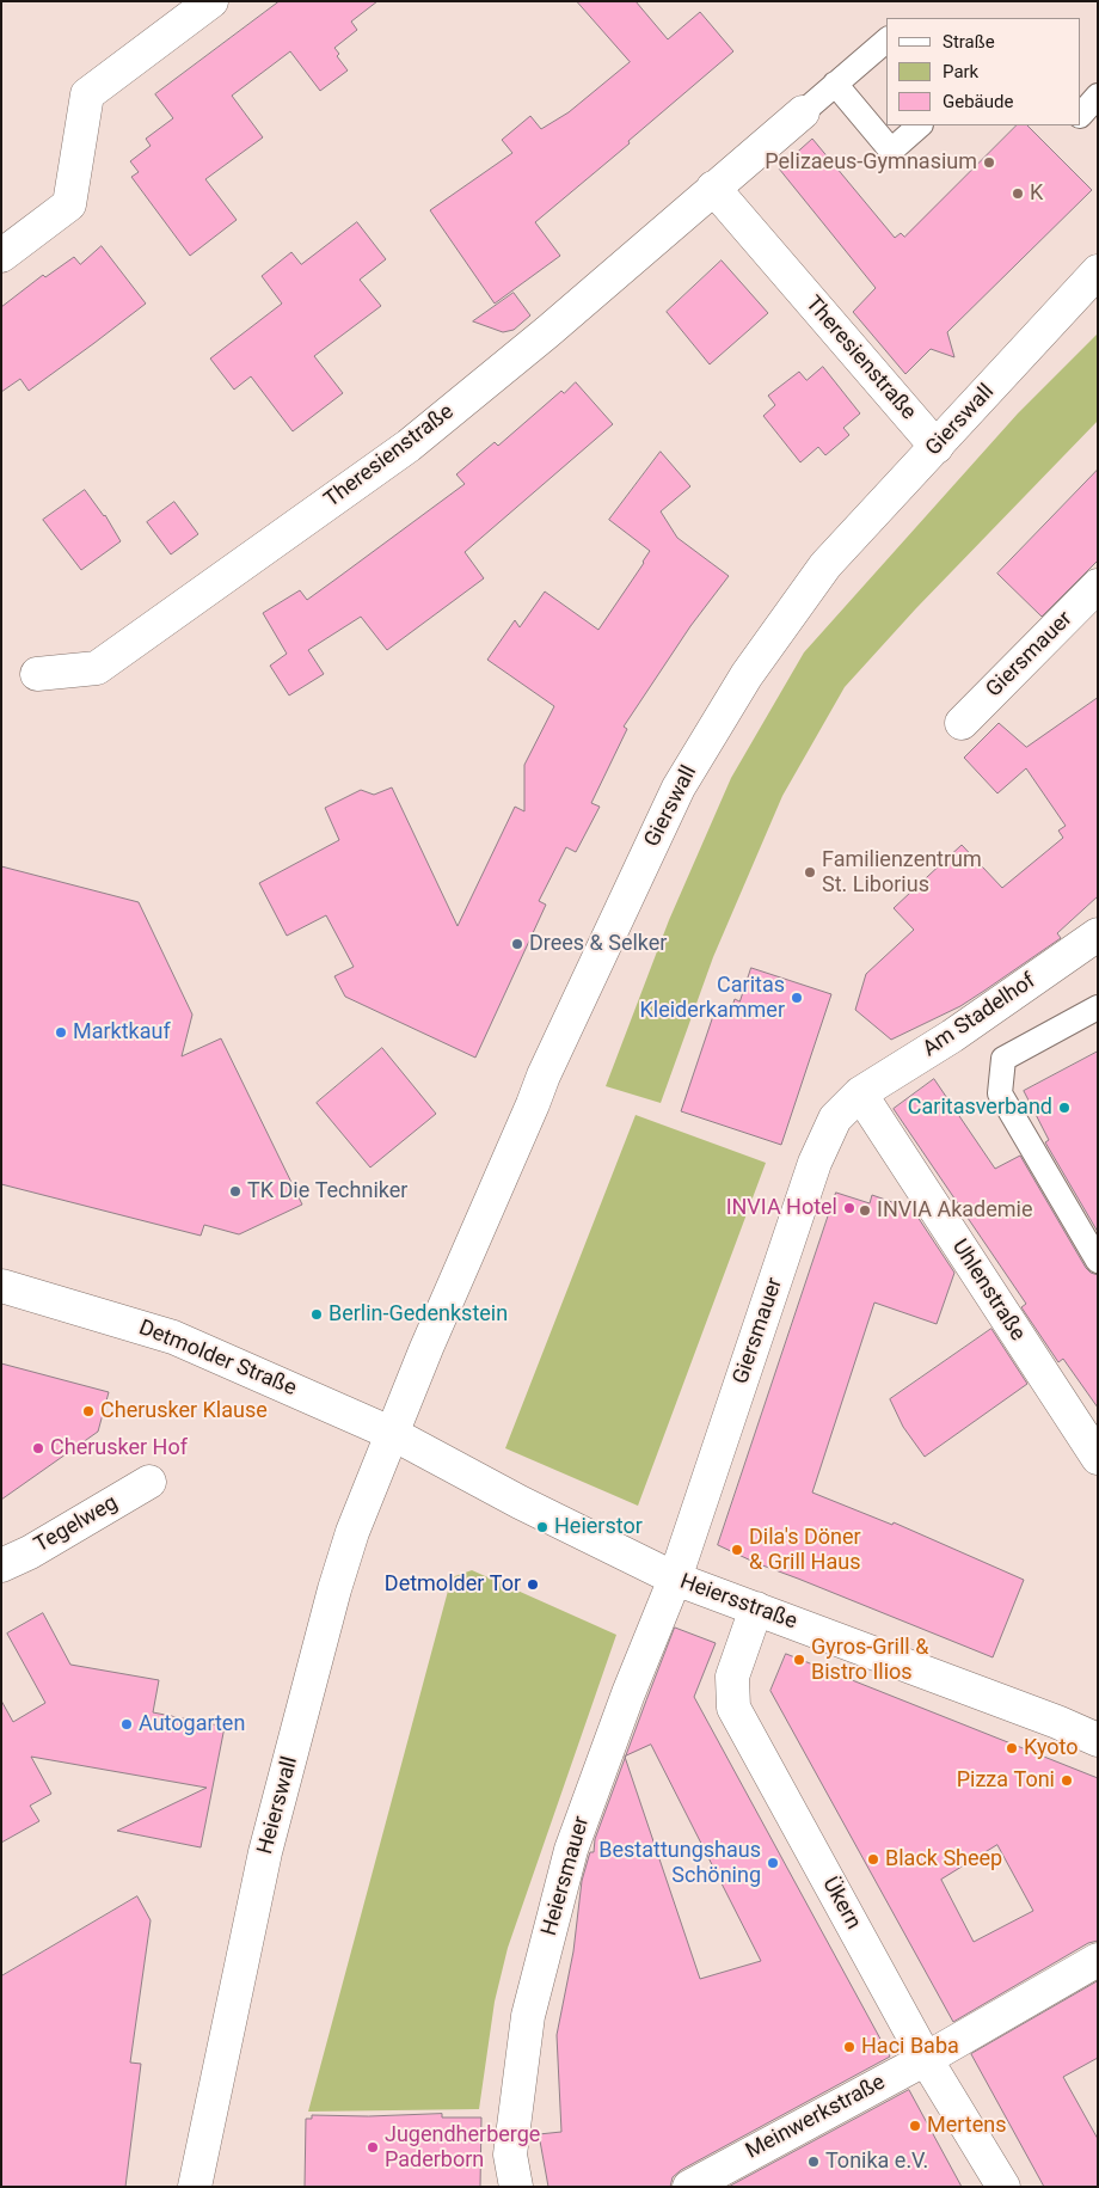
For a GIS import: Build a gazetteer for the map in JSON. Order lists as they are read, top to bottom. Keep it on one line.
{"streets":{"street":["Theresienstraße","Gierswall","Giersmauer","Am Stadelhof","Uhlenstraße","Detmolder Straße","Tegelweg","Heiersstraße","Heierswall","Heiersmauer","Ükern","Meinwerkstraße"]},"crossings":[["Theresienstraße","Gierswall"],["Gierswall","Detmolder Straße"],["Gierswall","Heiersstraße"],["Gierswall","Heierswall"],["Giersmauer","Am Stadelhof"],["Giersmauer","Uhlenstraße"],["Giersmauer","Heiersstraße"],["Giersmauer","Heiersmauer"],["Am Stadelhof","Uhlenstraße"],["Detmolder Straße","Heiersstraße"],["Detmolder Straße","Heierswall"],["Heiersstraße","Heierswall"],["Heiersstraße","Heiersmauer"],["Heiersstraße","Ükern"],["Ükern","Meinwerkstraße"]],"places":["Pelizaeus-Gymnasium","K","Familienzentrum St. Liborius","Drees & Selker","Caritas Kleiderkammer","Marktkauf","Caritasverband","TK Die Techniker","INVIA Hotel","INVIA Akademie","Berlin-Gedenkstein","Cherusker Klause","Cherusker Hof","Heierstor","Dila's Döner & Grill Haus","Detmolder Tor","Gyros-Grill & Bistro Ilios","Autogarten","Kyoto","Pizza Toni","Black Sheep","Bestattungshaus Schöning","Haci Baba","Mertens","Jugendherberge Paderborn","Tonika e.V."],"legend":["Straße","Park","Gebäude"]}
